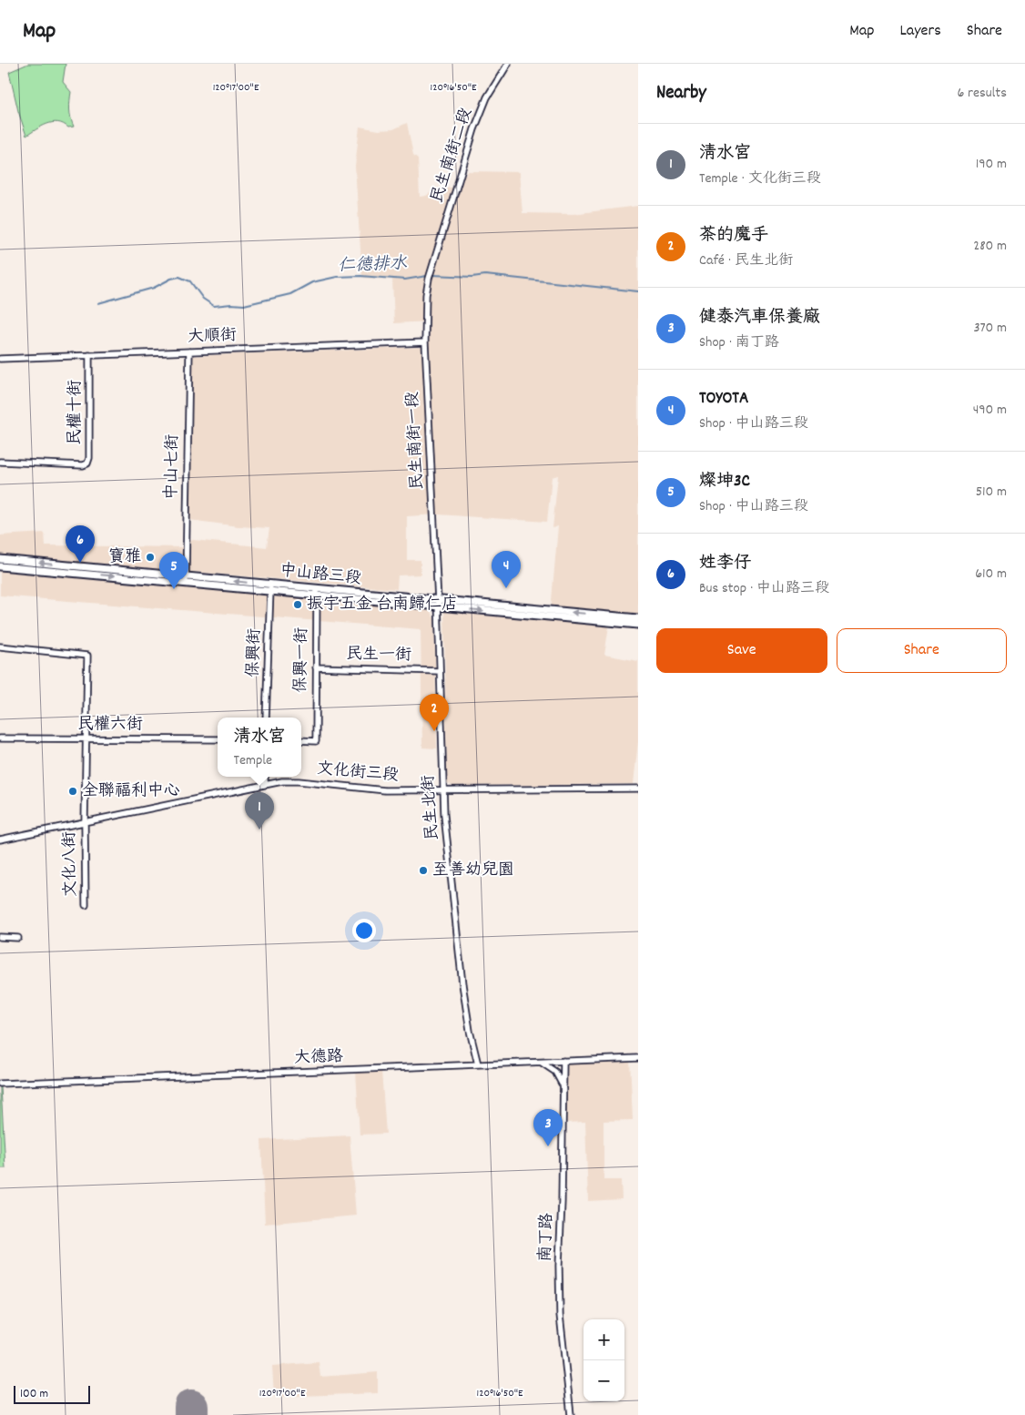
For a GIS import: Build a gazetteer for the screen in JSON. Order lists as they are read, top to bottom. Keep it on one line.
{"streets":{"main road":["中山路三段"],"street":["民生南街二段","大順街","民權十街","民生南街一段","中山七街","保興街","民生一街","保興一街","民權六街","文化街三段","民生北街","文化八街","大德路","南丁路"]},"crossings":[["民生南街二段","民生南街一段"],["大順街","民權十街"],["大順街","民生南街一段"],["大順街","中山七街"],["民生南街一段","中山路三段"],["民生南街一段","民生北街"],["中山七街","中山路三段"],["中山路三段","保興街"],["中山路三段","保興一街"],["中山路三段","民生北街"],["民生一街","保興一街"],["民生一街","民生北街"],["民權六街","文化八街"],["文化街三段","民生北街"],["文化街三段","文化八街"],["民生北街","大德路"],["大德路","南丁路"]],"water":["仁德排水"],"places":["寶雅","振宇五金 台南歸仁店","全聯福利中心","至善幼兒園"],"scale_bar":"100 m","page":{"header":"Map","nav":["Map","Layers","Share"],"heading":["Nearby","6 results"],"list":[{"mark":"1","name":"清水宮","note":"Temple · 文化街三段","value":"190 m"},{"mark":"2","name":"茶的魔手","note":"Café · 民生北街","value":"280 m"},{"mark":"3","name":"健泰汽車保養廠","note":"Shop · 南丁路","value":"370 m"},{"mark":"4","name":"TOYOTA","note":"Shop · 中山路三段","value":"490 m"},{"mark":"5","name":"燦坤3C","note":"Shop · 中山路三段","value":"510 m"},{"mark":"6","name":"姓李仔","note":"Bus stop · 中山路三段","value":"610 m"}],"pins":["6","4","5","2","1","3"],"buttons":["Save","Share"],"popup":["清水宮","Temple"],"map_buttons":["+","−"],"scale":"100 m"},"coordinates":["120°17'00\"E","120°16'50\"E"]}
